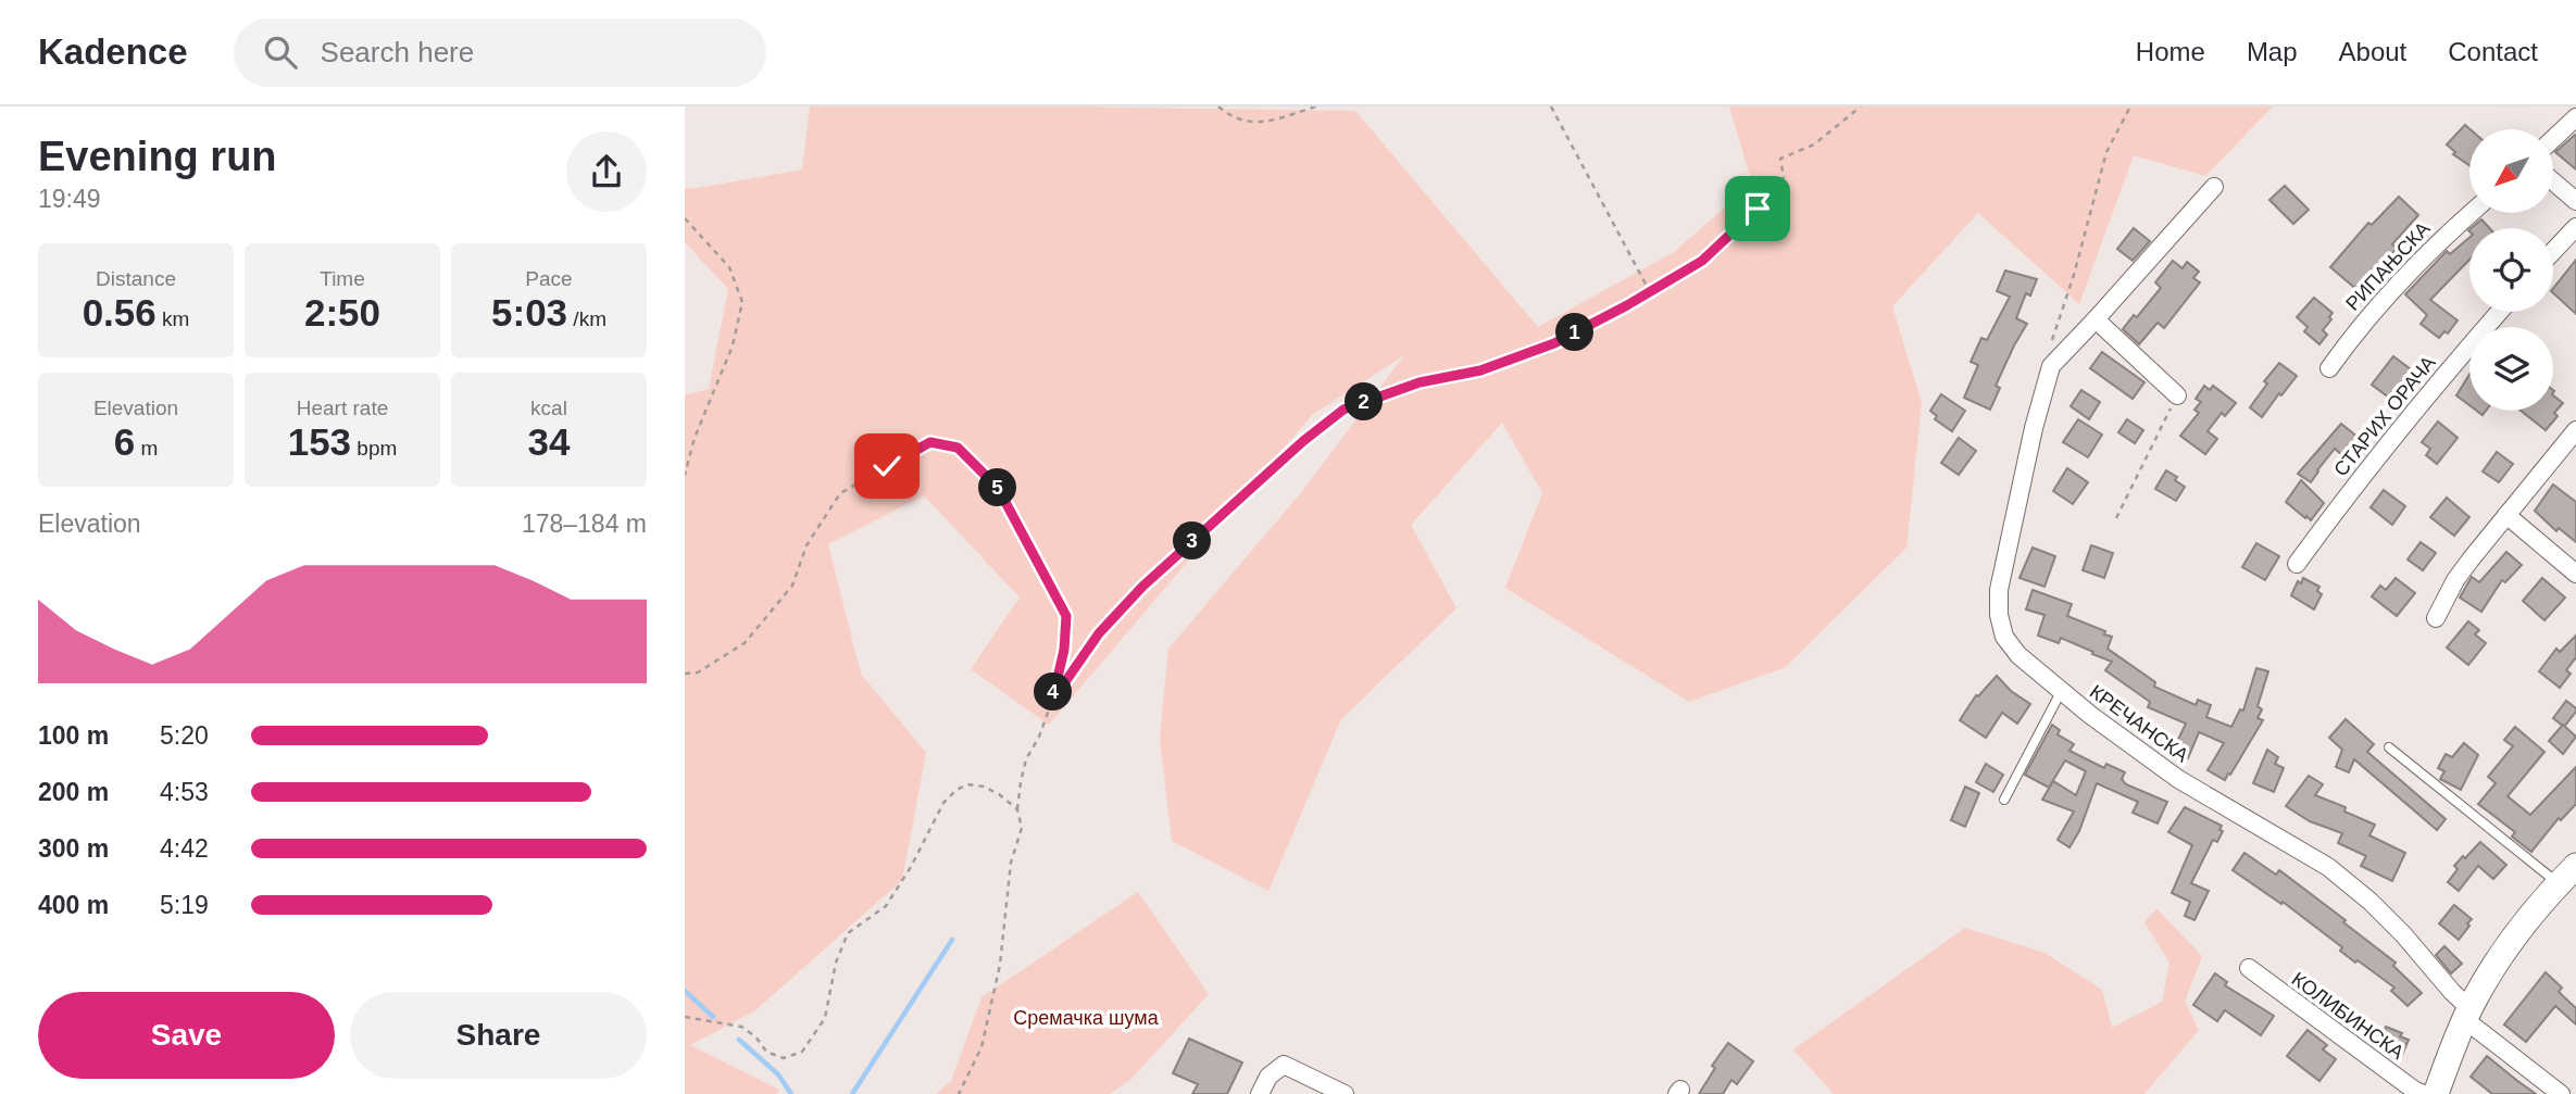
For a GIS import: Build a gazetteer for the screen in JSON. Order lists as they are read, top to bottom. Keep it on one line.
{"streets":{"street":["РИПАЊСКА","СТАРИХ ОРАЧА","КРЕЧАНСКА","КОЛИБИНСКА"]},"parks":["Сремачка шума"],"north":"bottom left","page":{"header":"Kadence","search":"Search here","nav":["Home","Map","About","Contact"],"heading":["Evening run","19:49"],"stats":[["Distance","0.56 km"],["Time","2:50"],["Pace","5:03 /km"],["Elevation","6 m"],["Heart rate","153 bpm"],["kcal","34"]],"pins":["1","2","5","3","4"],"chart":["Elevation","178–184 m"],"list":[{"name":"100 m","note":"5:20"},{"name":"200 m","note":"4:53"},{"name":"300 m","note":"4:42"},{"name":"400 m","note":"5:19"}],"buttons":["Save","Share"]}}
